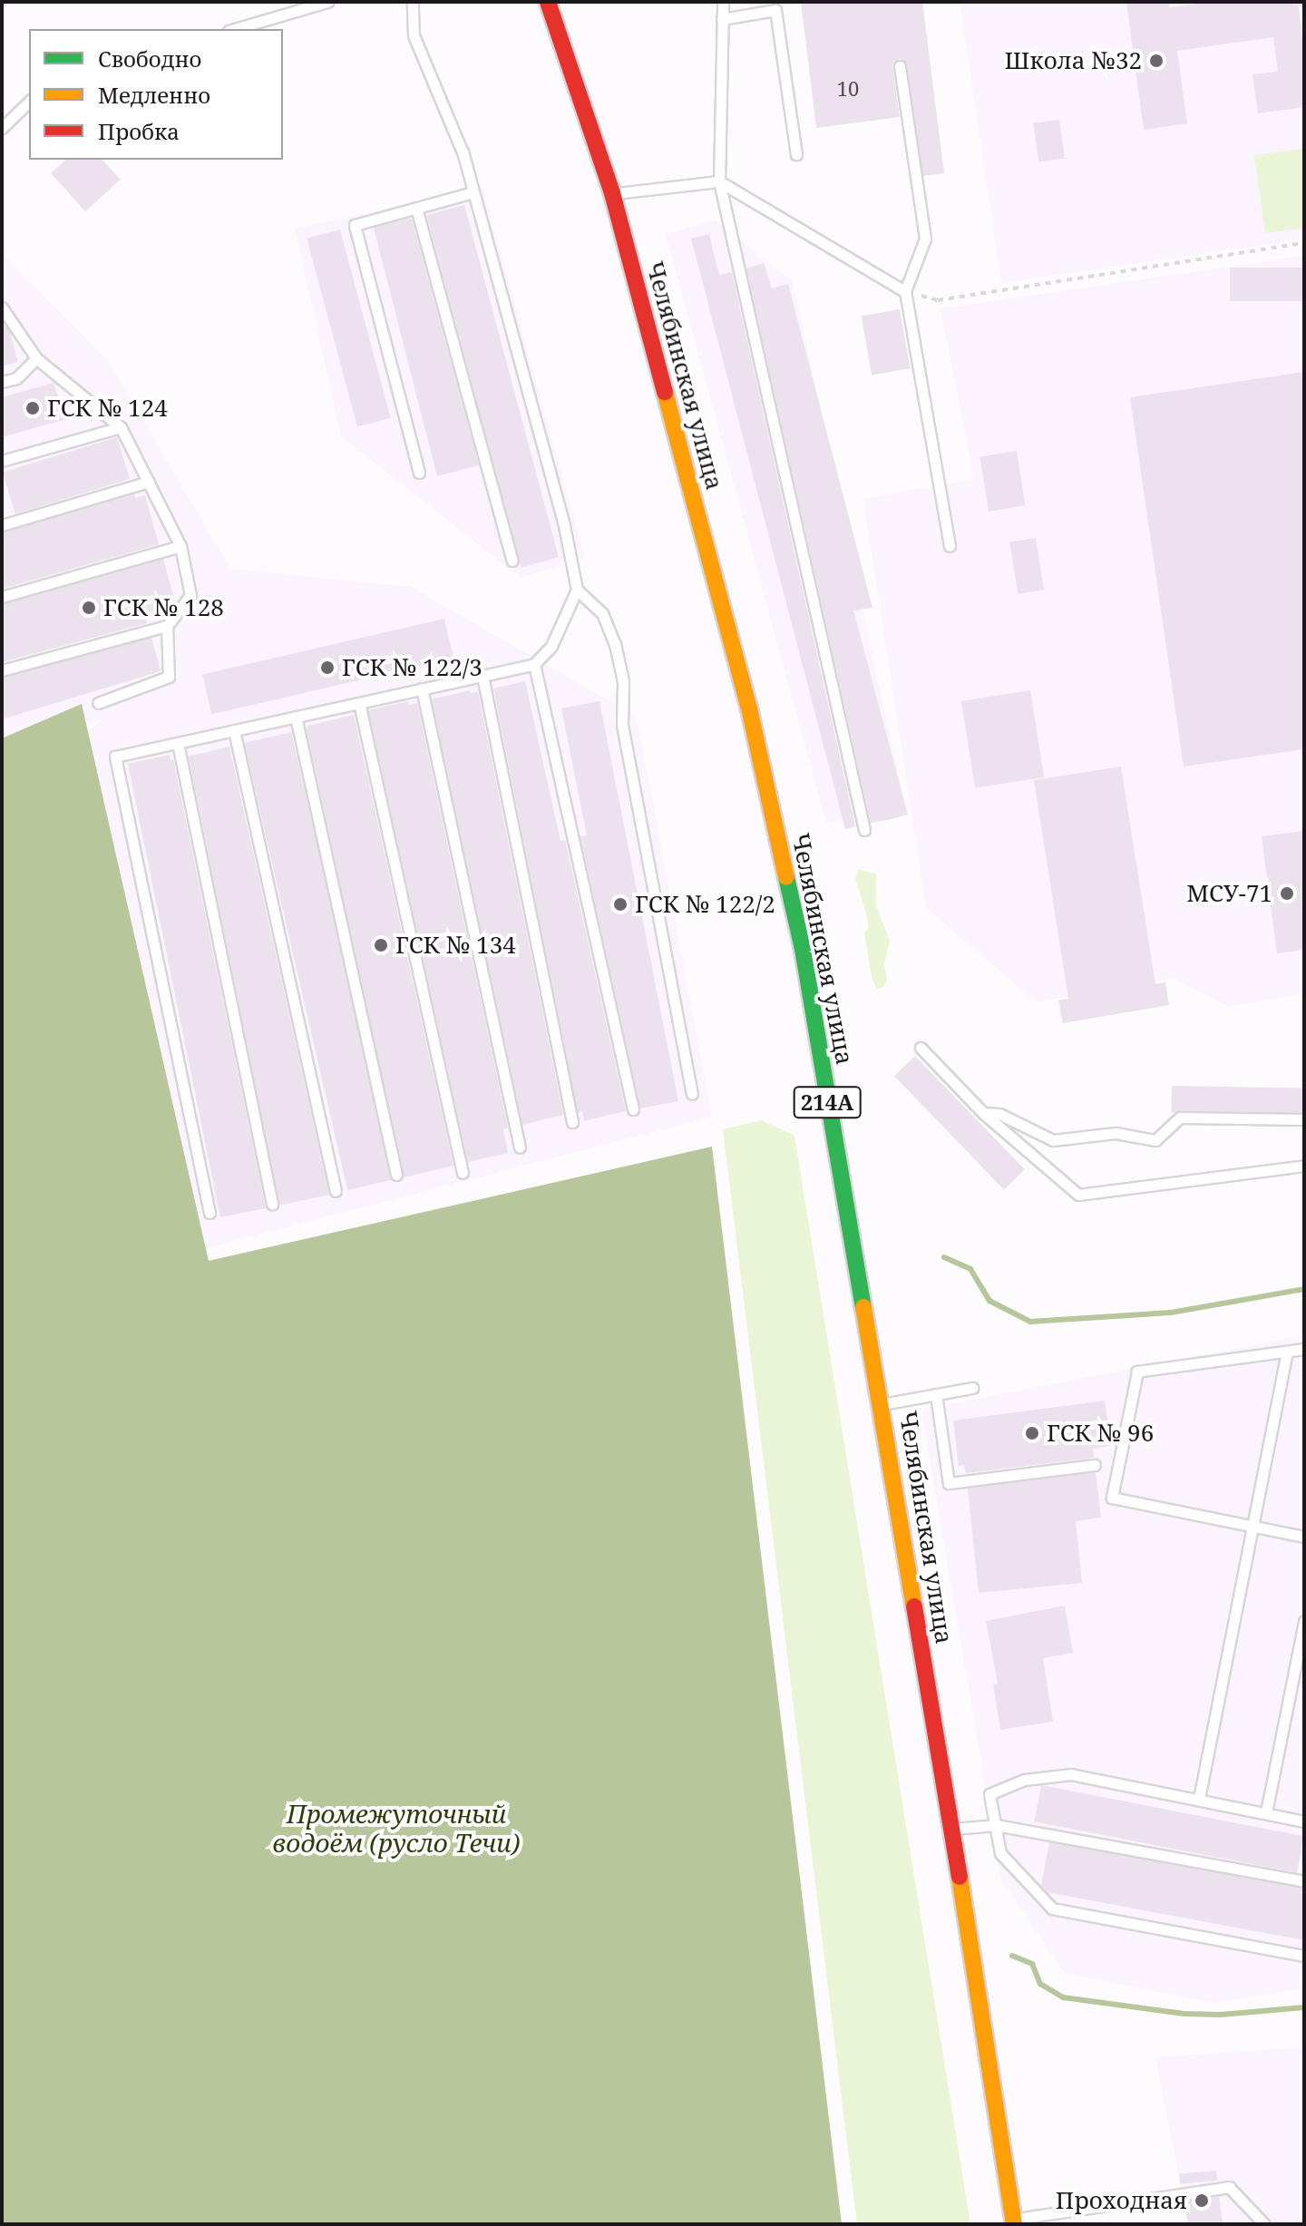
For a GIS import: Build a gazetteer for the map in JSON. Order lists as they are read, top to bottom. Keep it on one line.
{"streets":{"main road":["Челябинская улица","214А"]},"water":["Промежуточный водоём (русло Течи)"],"places":["Школа №32","ГСК № 124","ГСК № 128","ГСК № 122/3","МСУ-71","ГСК № 122/2","ГСК № 134","ГСК № 96","Проходная"],"house_numbers":["10"],"legend":["Свободно","Медленно","Пробка"]}
